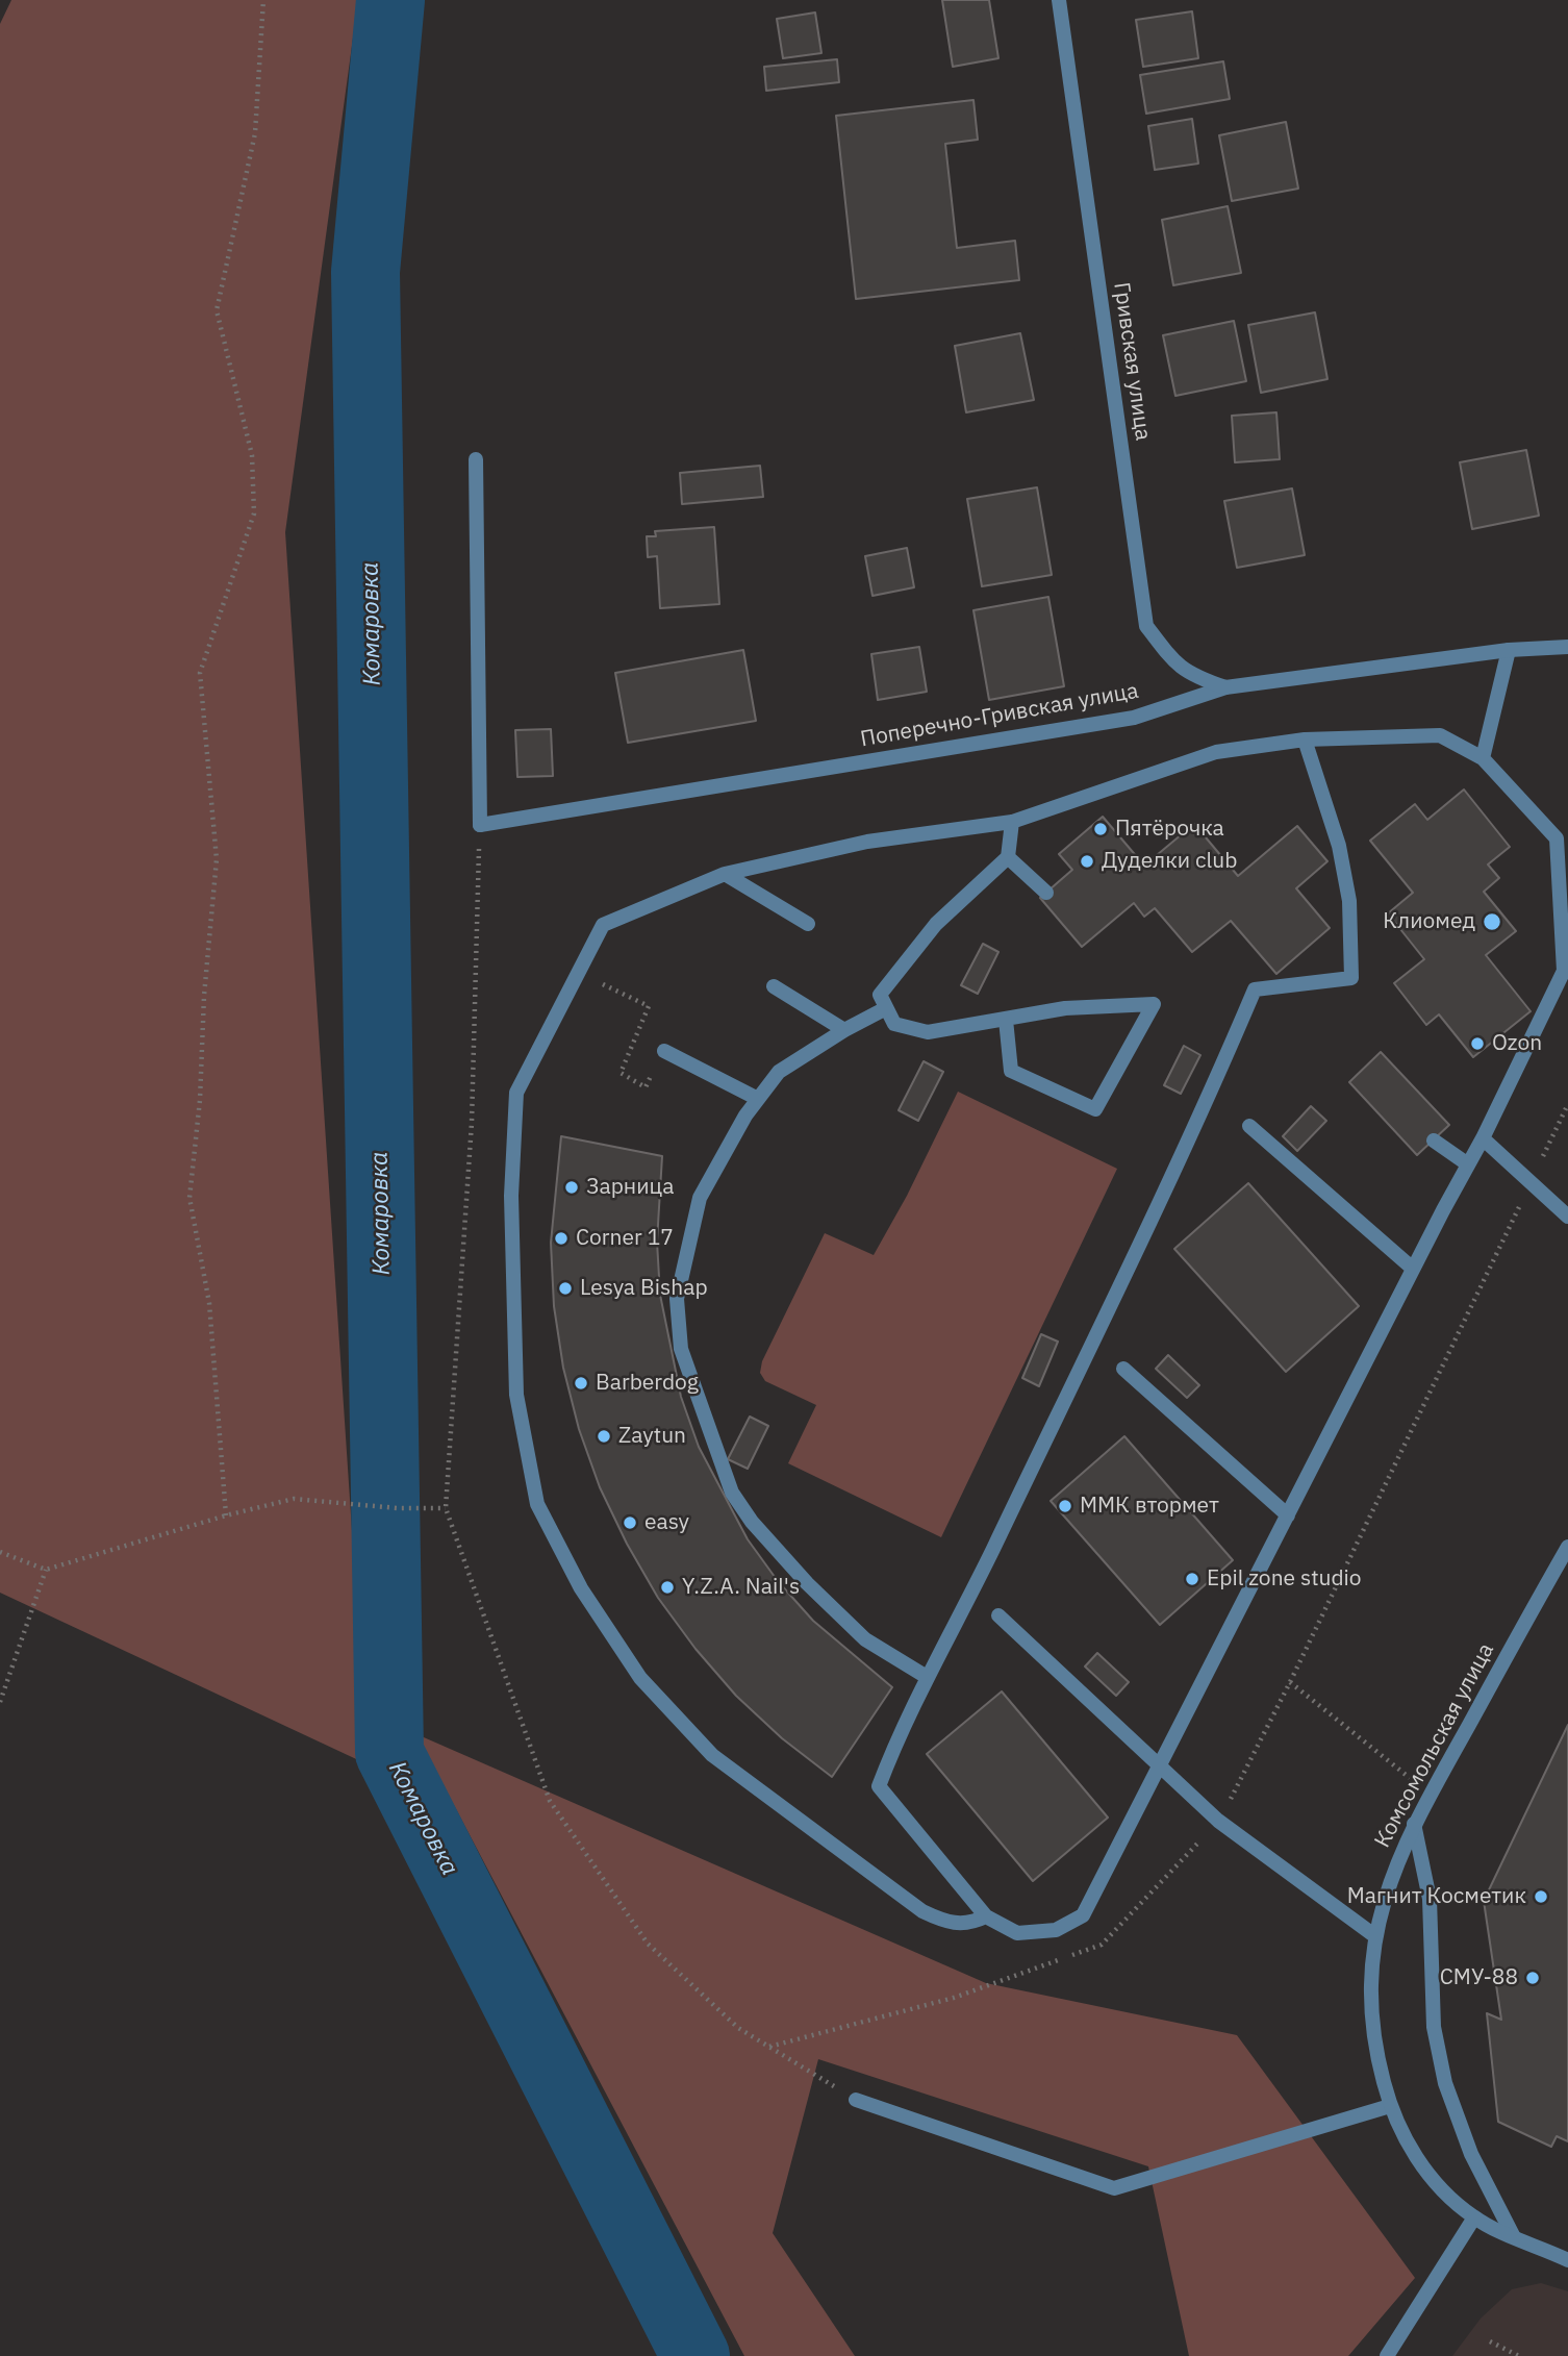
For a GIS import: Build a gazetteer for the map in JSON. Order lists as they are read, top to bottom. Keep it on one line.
{"streets":{"street":["Гривская улица","Поперечно-Гривская улица","Комсомольская улица"]},"crossings":[["Гривская улица","Поперечно-Гривская улица"]],"water":["Комаровка"],"places":["Пятёрочка","Дуделки club","Клиомед","Ozon","Зарница","Corner 17","Lesya Bishap","Barberdog","Zaytun","ММК втормет","easy","Epil zone studio","Y.Z.A. Nail's","Магнит Косметик","СМУ-88"]}
